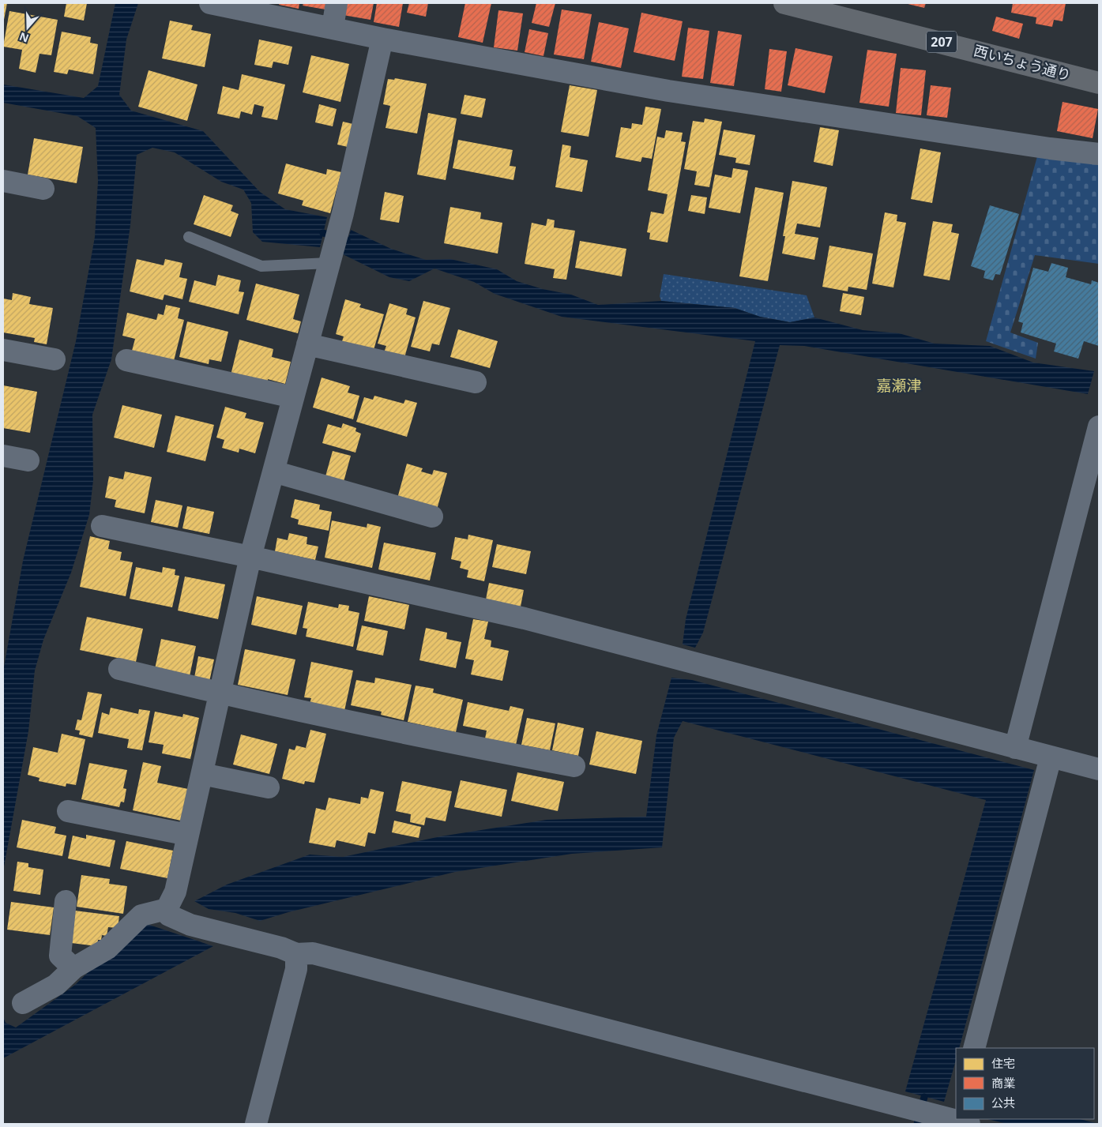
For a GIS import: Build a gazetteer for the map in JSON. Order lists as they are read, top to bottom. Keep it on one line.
{"streets":{"highway":["207","西いちょう通り"]},"districts":["嘉瀬津"],"legend":["住宅","商業","公共"],"north":"bottom"}
